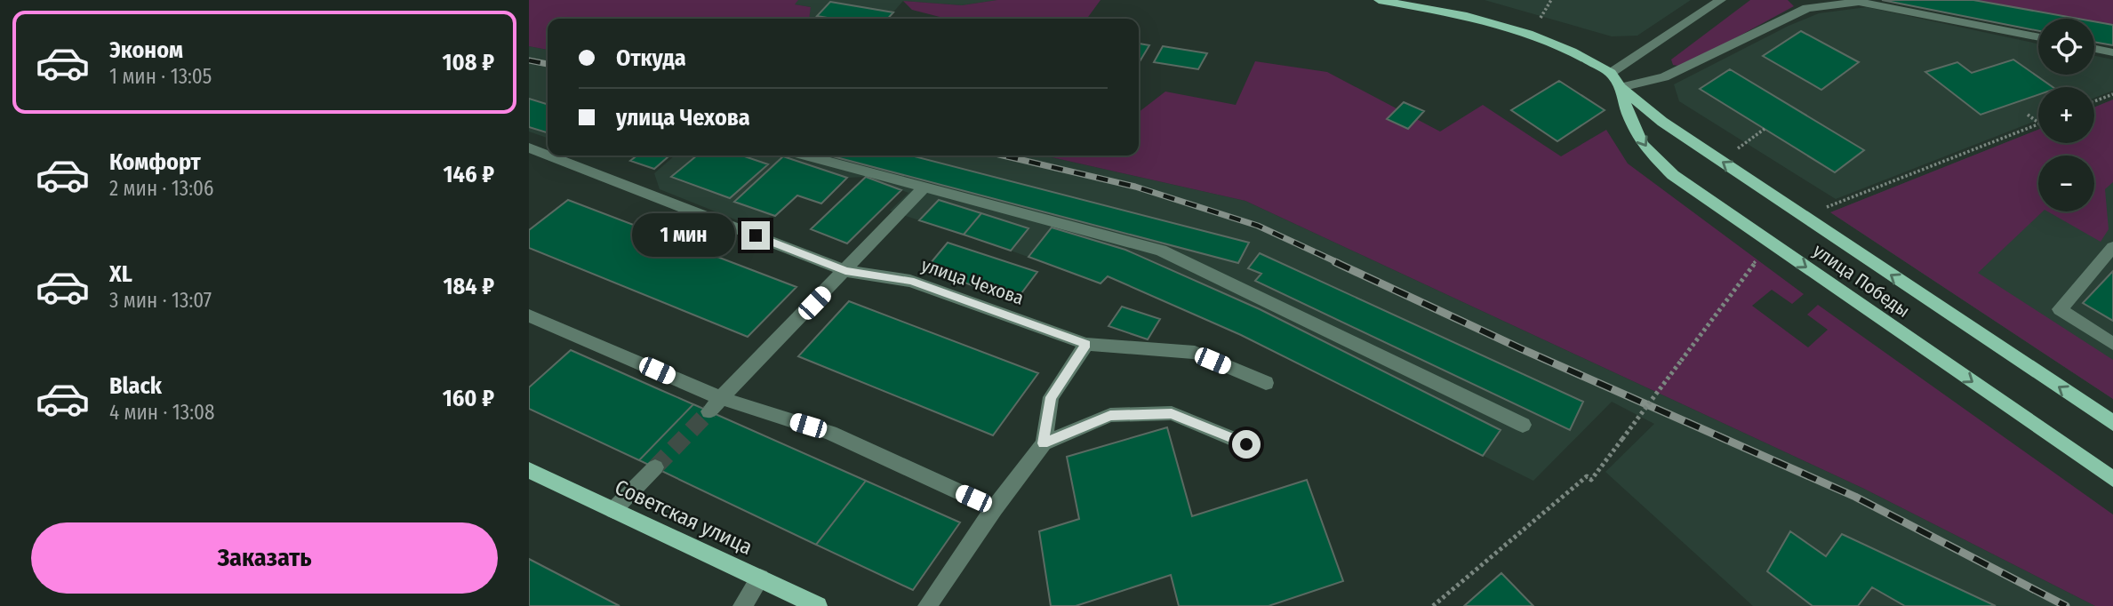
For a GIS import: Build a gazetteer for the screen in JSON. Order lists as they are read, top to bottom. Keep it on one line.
{"streets":{"main road":["улица Победы","Советская улица"],"street":["улица Чехова"]},"page":{"list":[{"name":"Эконом","note":"1 мин · 13:05","value":"108 ₽"},{"name":"Комфорт","note":"2 мин · 13:06","value":"146 ₽"},{"name":"XL","note":"3 мин · 13:07","value":"184 ₽"},{"name":"Black","note":"4 мин · 13:08","value":"160 ₽"}],"map_buttons":["+","−"],"banner":["Откуда","улица Чехова"],"bubble":"1 мин","buttons":"Заказать"}}
